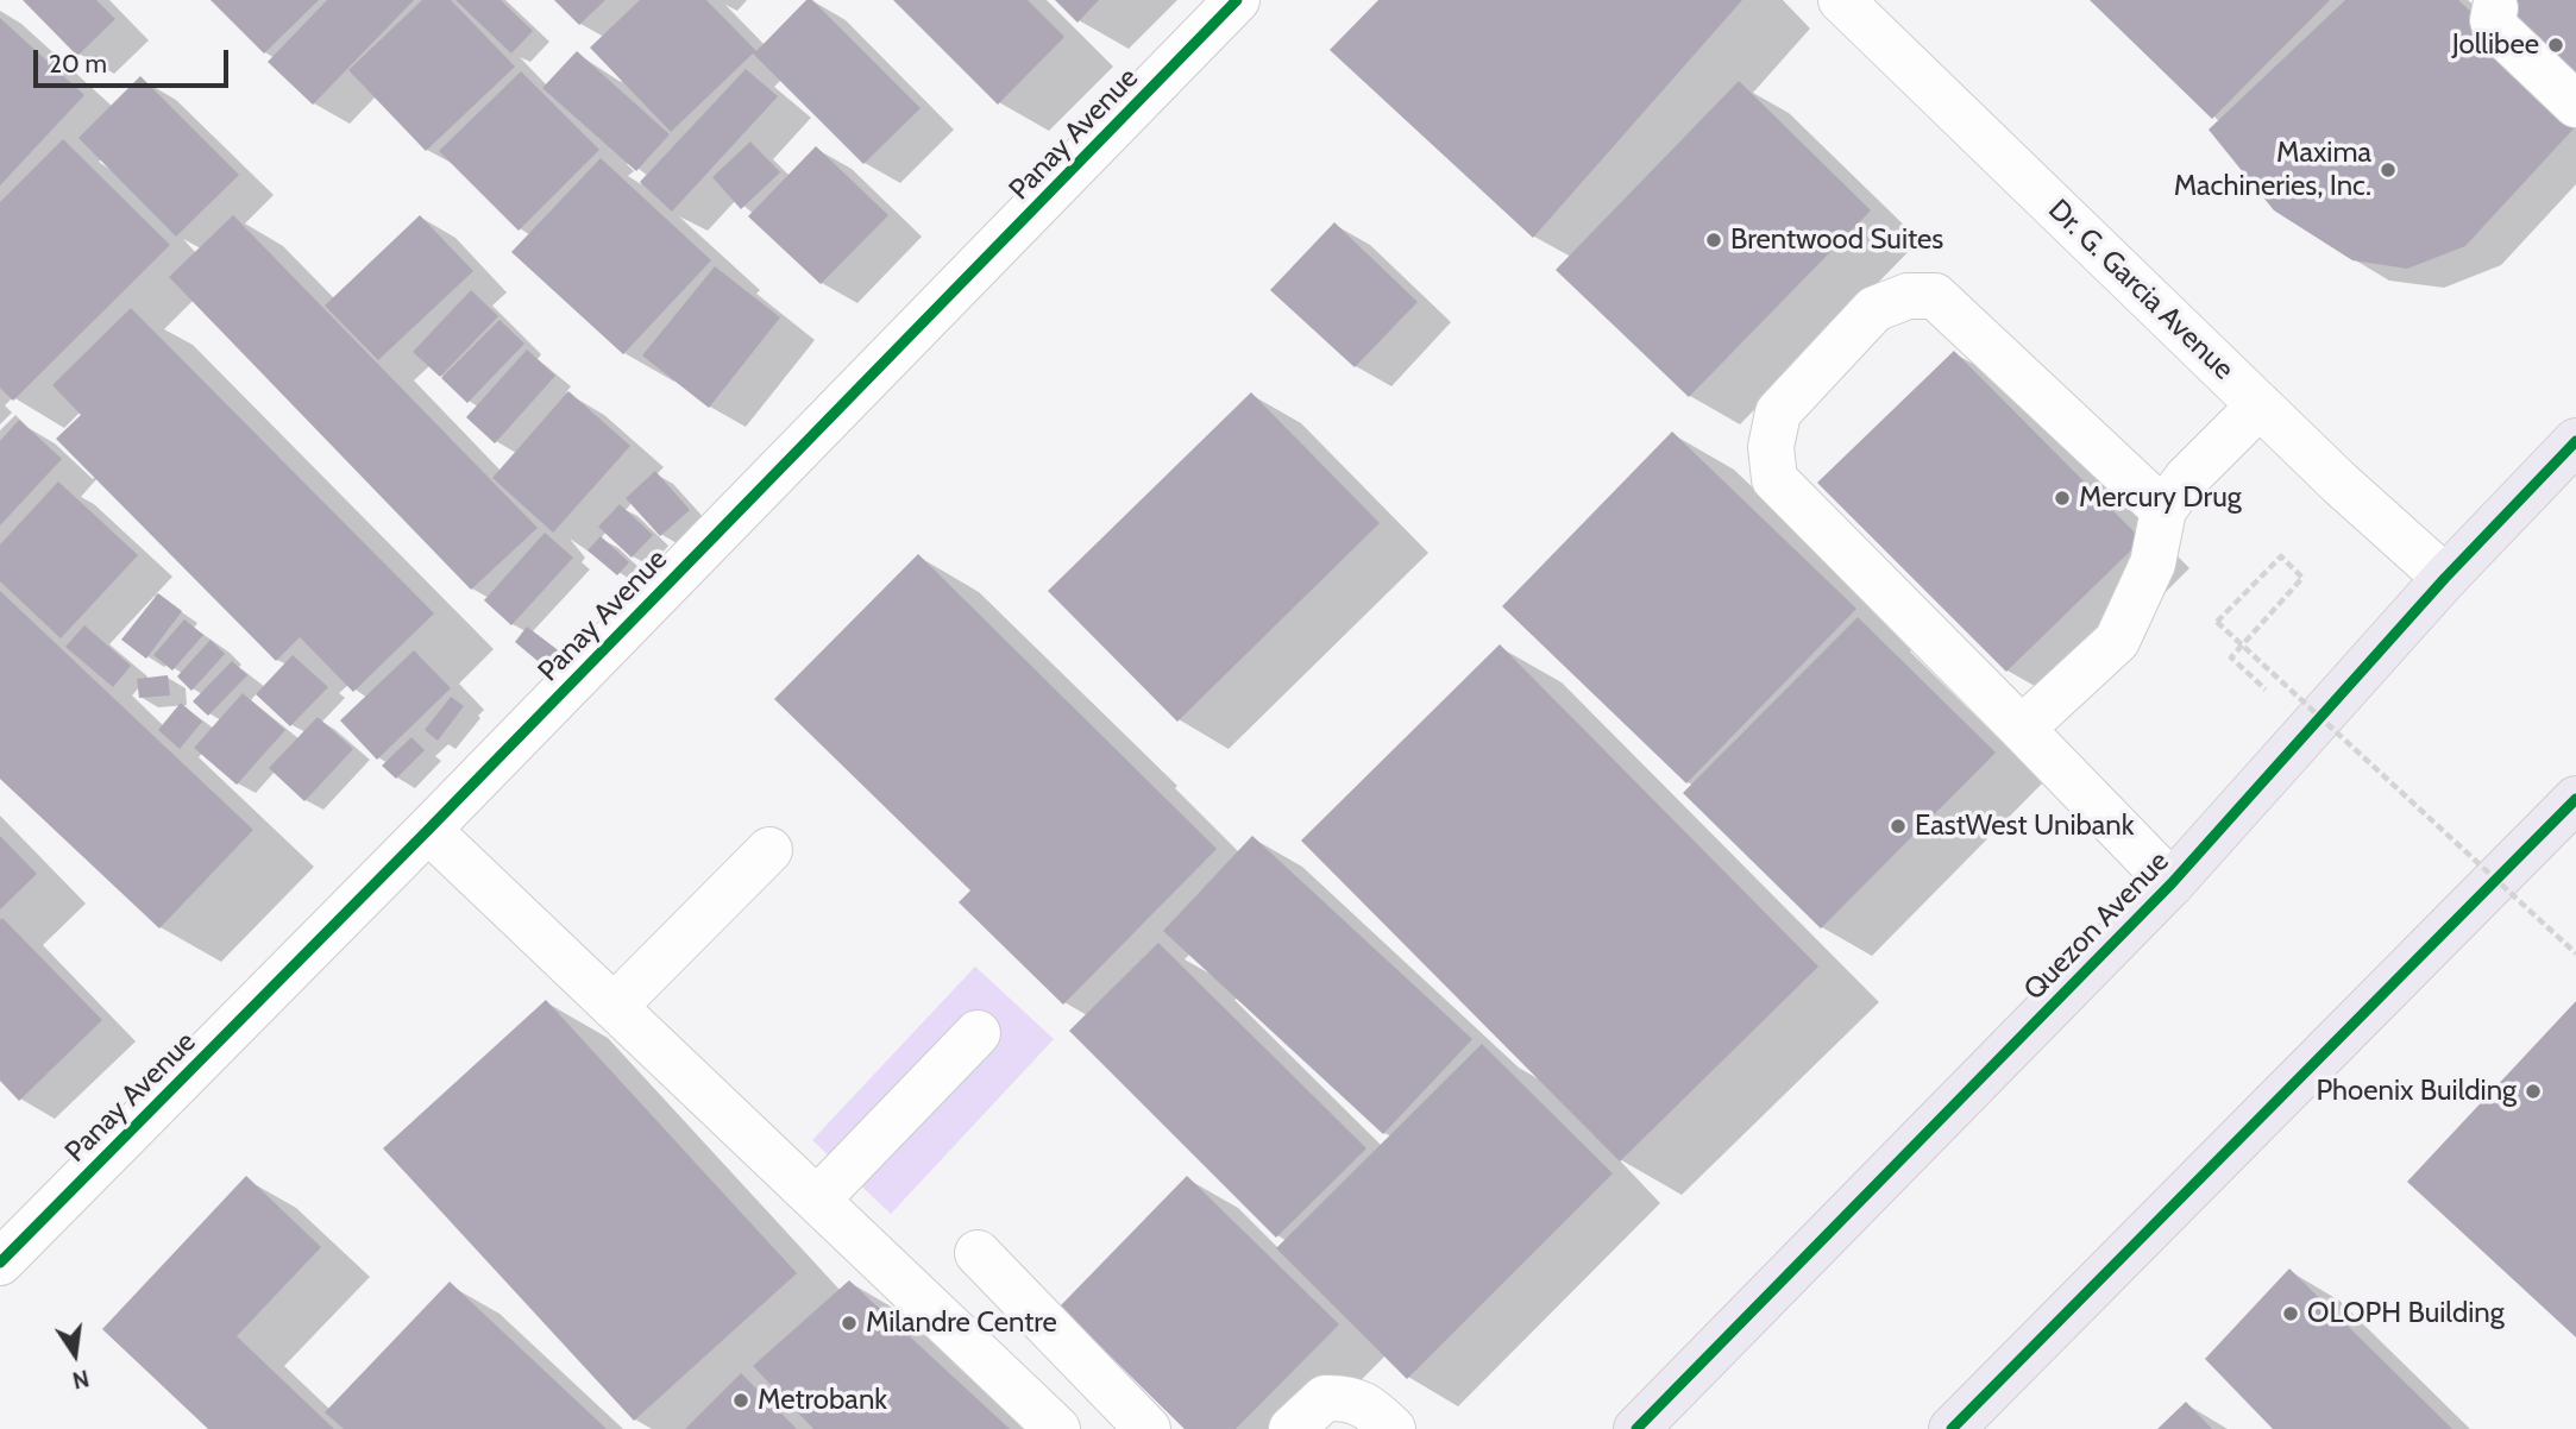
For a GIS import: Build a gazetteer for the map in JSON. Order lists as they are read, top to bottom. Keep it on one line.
{"streets":{"main road":["Quezon Avenue"],"street":["Panay Avenue","Dr. G. Garcia Avenue"]},"crossings":[["Dr. G. Garcia Avenue","Quezon Avenue"]],"places":["Jollibee","Maxima Machineries, Inc.","Brentwood Suites","Mercury Drug","EastWest Unibank","Phoenix Building","OLOPH Building","Milandre Centre","Metrobank"],"scale_bar":"20 m","north":"bottom"}
